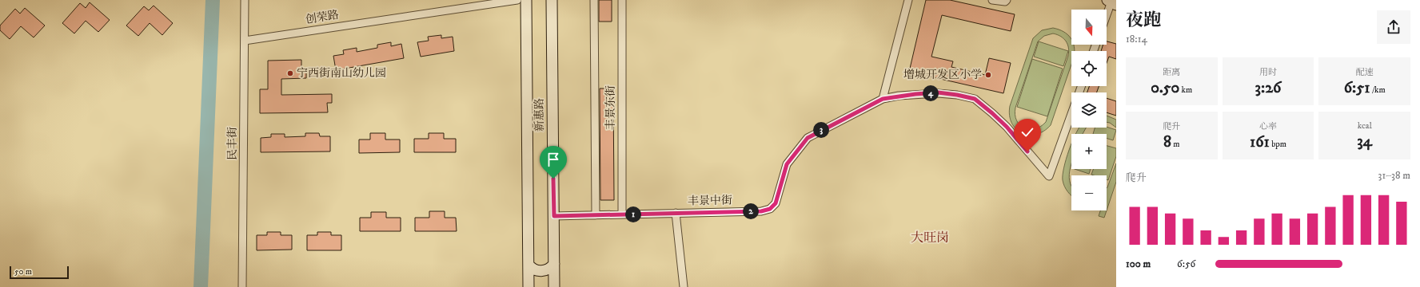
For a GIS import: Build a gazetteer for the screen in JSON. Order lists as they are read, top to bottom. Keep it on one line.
{"streets":{"main road":["新惠路"],"street":["创荣路","丰景东街","民丰街","丰景中街"]},"crossings":[["创荣路","民丰街"],["丰景东街","丰景中街"],["新惠路","丰景中街"]],"districts":["大旺岗"],"places":["宁西街南山幼儿园","增城开发区小学"],"scale_bar":"50 m","north":"bottom","page":{"heading":["夜跑","18:14"],"map_buttons":["+","−"],"stats":[["距离","0.50 km"],["用时","3:26"],["配速","6:51 /km"],["爬升","8 m"],["心率","161 bpm"],["kcal","34"]],"pins":["4","3","2","1"],"chart":["爬升","31–38 m"],"list":[{"name":"100 m","note":"6:56"}],"scale":"50 m"}}
